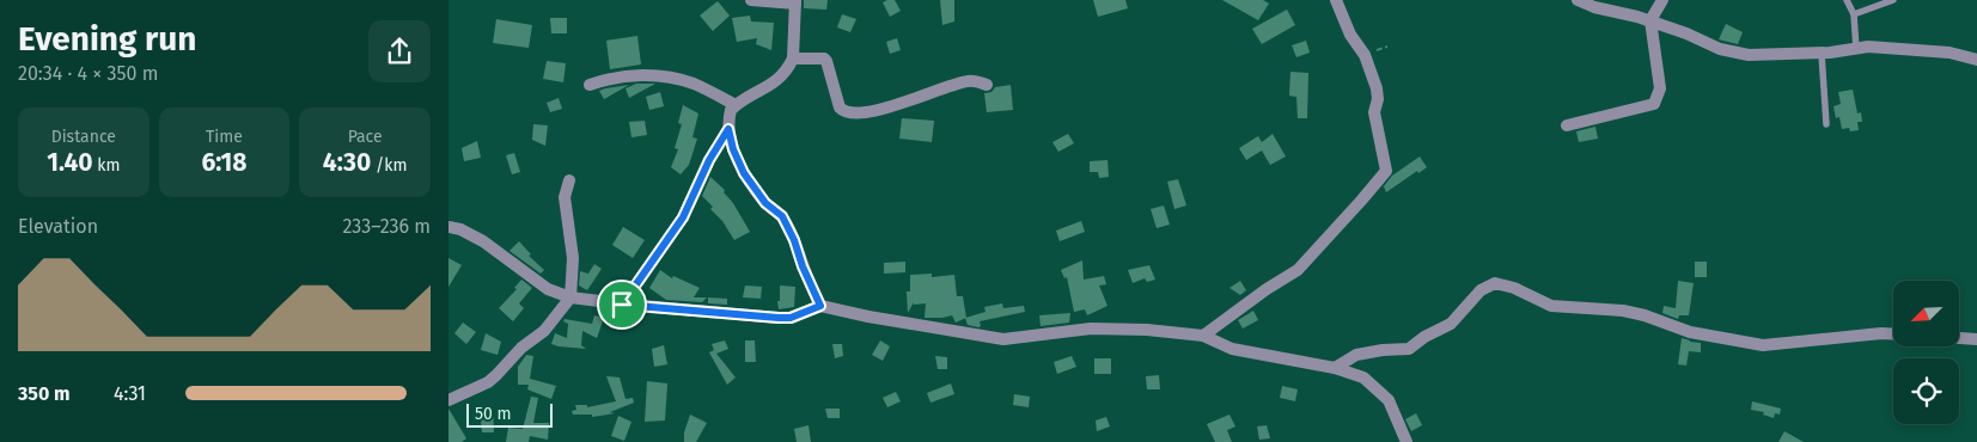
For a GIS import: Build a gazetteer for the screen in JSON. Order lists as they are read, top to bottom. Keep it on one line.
{"scale_bar":"50 m","north":"bottom left","page":{"heading":["Evening run","20:34 · 4 × 350 m"],"stats":[["Distance","1.40 km"],["Time","6:18"],["Pace","4:30 /km"]],"chart":["Elevation","233–236 m"],"list":[{"name":"350 m","note":"4:31"}],"scale":"50 m"}}
